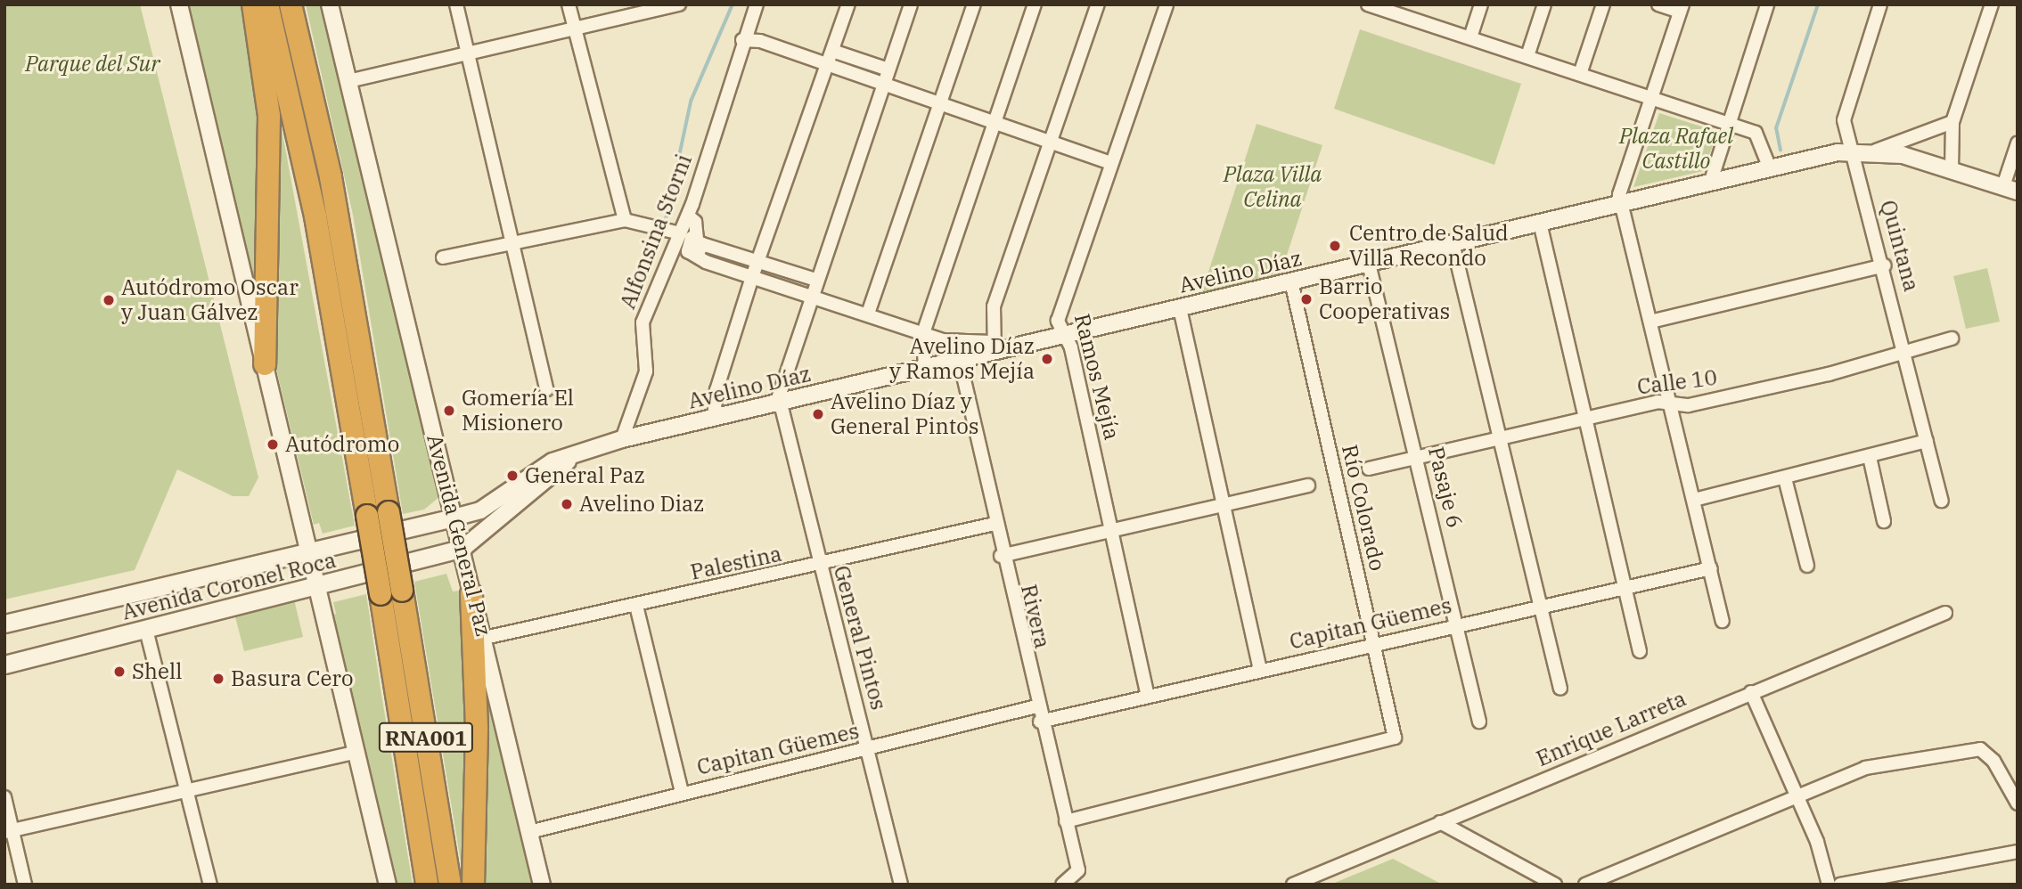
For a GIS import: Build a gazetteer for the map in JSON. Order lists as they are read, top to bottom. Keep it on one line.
{"streets":{"highway":["RNA001"],"main road":["Avenida Coronel Roca"],"street":["Alfonsina Storni","Quintana","Avelino Díaz","Ramos Mejía","Calle 10","Pasaje 6","Río Colorado","Avenida General Paz","Palestina","Rivera","Capitan Güemes","General Pintos","Enrique Larreta"]},"crossings":[["Alfonsina Storni","Avelino Díaz"],["Quintana","Avelino Díaz"],["Quintana","Calle 10"],["Avelino Díaz","Ramos Mejía"],["Avelino Díaz","Pasaje 6"],["Avelino Díaz","Río Colorado"],["Avelino Díaz","Avenida General Paz"],["Avelino Díaz","Avenida Coronel Roca"],["Avelino Díaz","Rivera"],["Avelino Díaz","General Pintos"],["Ramos Mejía","Capitan Güemes"],["Calle 10","Pasaje 6"],["Pasaje 6","Capitan Güemes"],["Río Colorado","Rivera"],["Río Colorado","Capitan Güemes"],["Avenida General Paz","Palestina"],["Avenida General Paz","Avenida Coronel Roca"],["Avenida General Paz","Capitan Güemes"],["Palestina","Rivera"],["Palestina","General Pintos"],["Rivera","Capitan Güemes"],["Capitan Güemes","General Pintos"]],"parks":["Parque del Sur","Plaza Rafael Castillo","Plaza Villa Celina"],"places":["Centro de Salud Villa Recondo","Barrio Cooperativas","Autódromo Oscar y Juan Gálvez","Avelino Díaz y Ramos Mejía","Gomería El Misionero","Avelino Díaz y General Pintos","Autódromo","General Paz","Avelino Diaz","Shell","Basura Cero"]}
